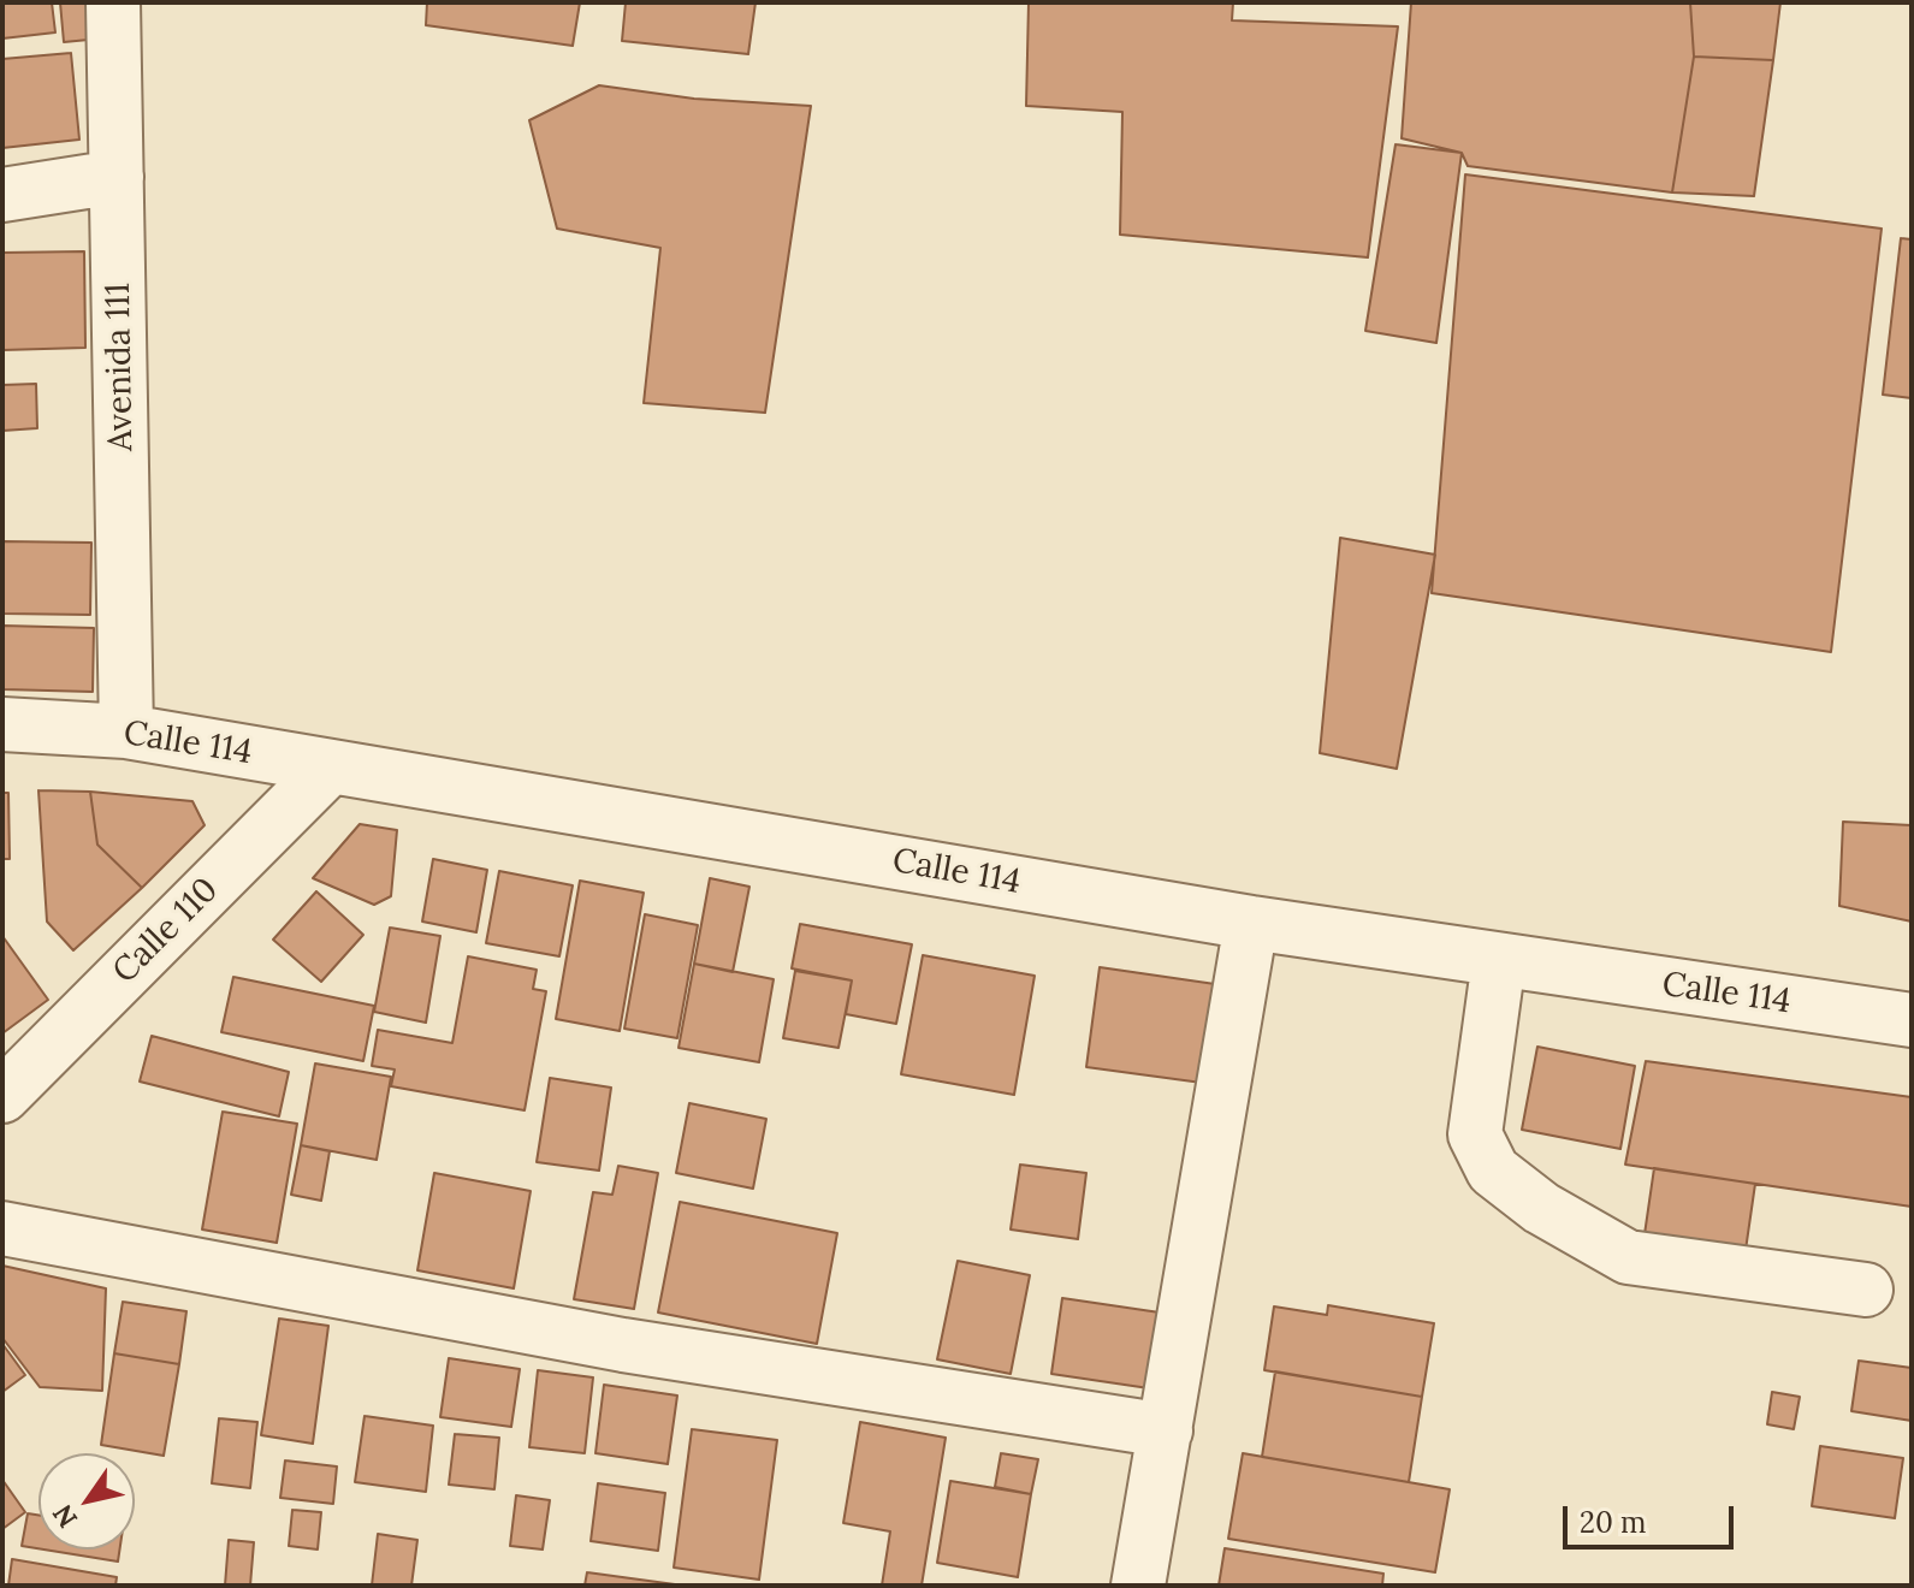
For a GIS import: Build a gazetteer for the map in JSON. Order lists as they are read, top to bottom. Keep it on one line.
{"streets":{"street":["Avenida 111","Calle 114","Calle 110"]},"crossings":[["Avenida 111","Calle 114"],["Calle 114","Calle 110"]],"scale_bar":"20 m","north":"bottom left"}
